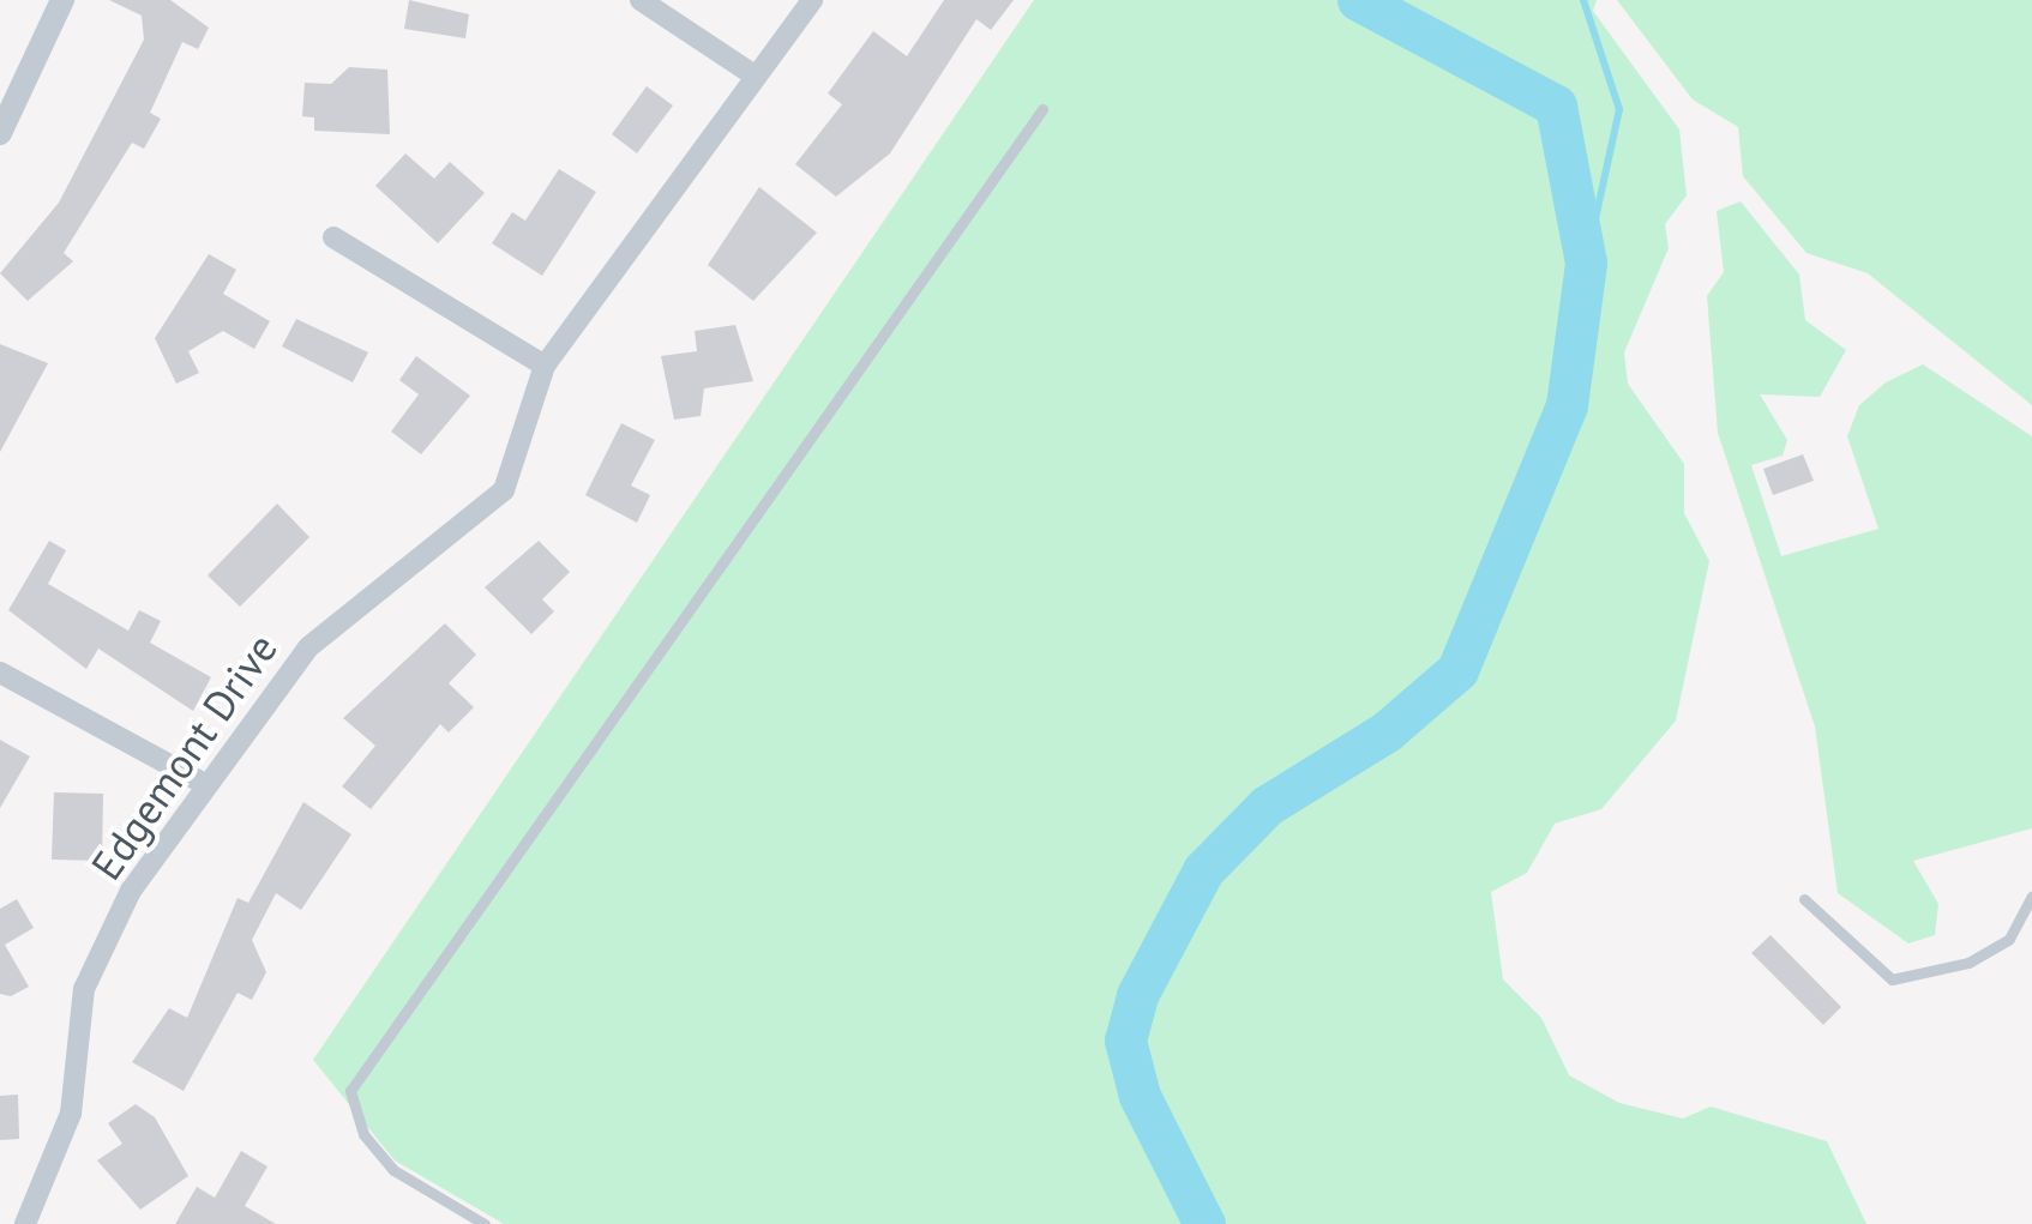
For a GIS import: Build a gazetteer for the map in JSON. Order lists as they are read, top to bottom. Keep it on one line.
{"streets":{"street":["Edgemont Drive"]}}
